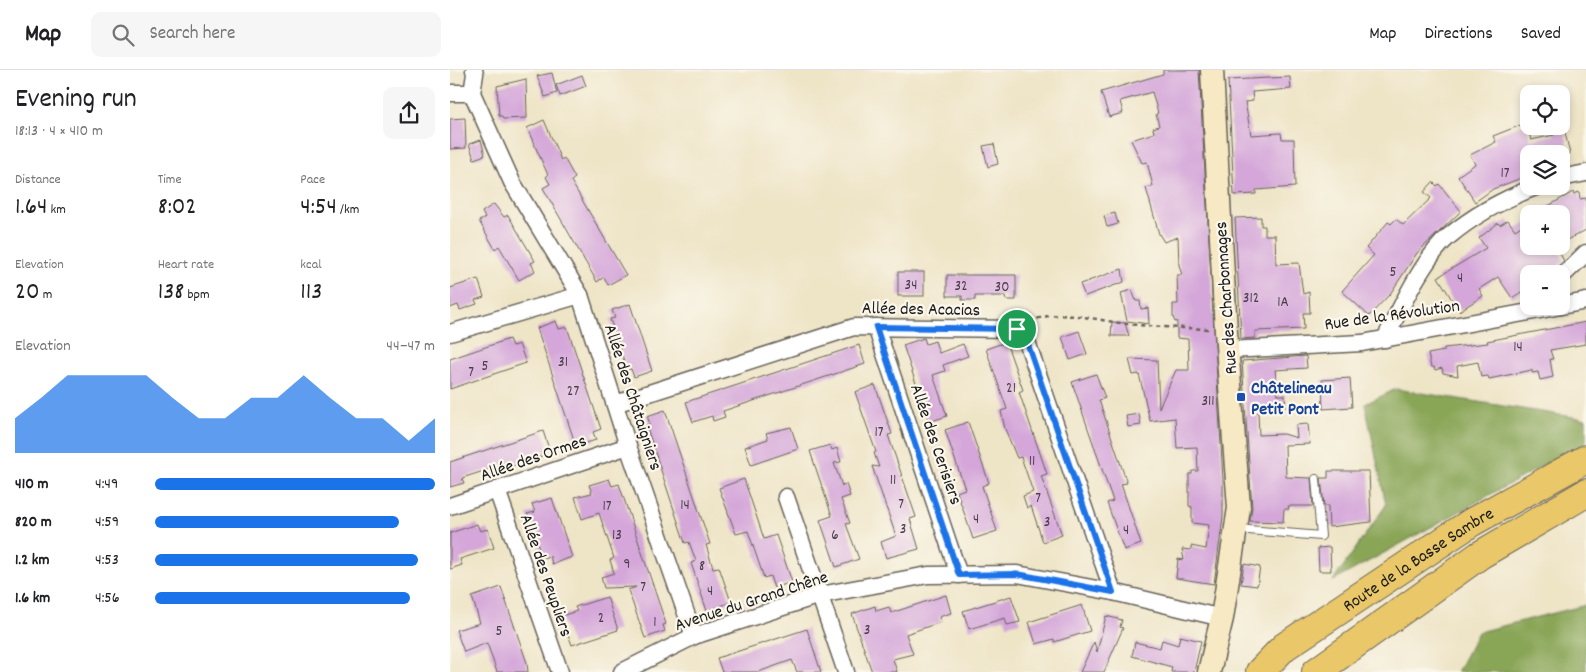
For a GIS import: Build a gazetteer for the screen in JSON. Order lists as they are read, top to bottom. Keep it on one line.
{"streets":{"highway":["Route de la Basse Sambre"],"street":["Rue des Charbonnages","Allée des Acacias","Rue de la Révolution","Allée des Châtaigniers","Allée des Cerisiers","Allée des Ormes","Allée des Peupliers","Avenue du Grand Chêne"]},"crossings":[["Rue des Charbonnages","Rue de la Révolution"],["Rue des Charbonnages","Avenue du Grand Chêne"],["Allée des Acacias","Allée des Châtaigniers"],["Allée des Acacias","Allée des Cerisiers"],["Allée des Châtaigniers","Allée des Ormes"],["Allée des Châtaigniers","Avenue du Grand Chêne"],["Allée des Cerisiers","Avenue du Grand Chêne"],["Allée des Ormes","Allée des Peupliers"]],"places":{"transit":["Châtelineau Petit Pont"]},"house_numbers":["17","5","4","34","32","30","312","1A","14","31","5","7","21","27","311","17","11","11","7","7","14","17","4","3","3","4","13","6","9","8","7","4","2","1","3","5"],"page":{"header":"Map","search":"Search here","nav":["Map","Directions","Saved"],"heading":["Evening run","18:13 · 4 × 410 m"],"map_buttons":["+","−"],"stats":[["Distance","1.64 km"],["Time","8:02"],["Pace","4:54 /km"],["Elevation","20 m"],["Heart rate","138 bpm"],["kcal","113"]],"chart":["Elevation","44–47 m"],"list":[{"name":"410 m","note":"4:49"},{"name":"820 m","note":"4:59"},{"name":"1.2 km","note":"4:53"},{"name":"1.6 km","note":"4:56"}]}}
